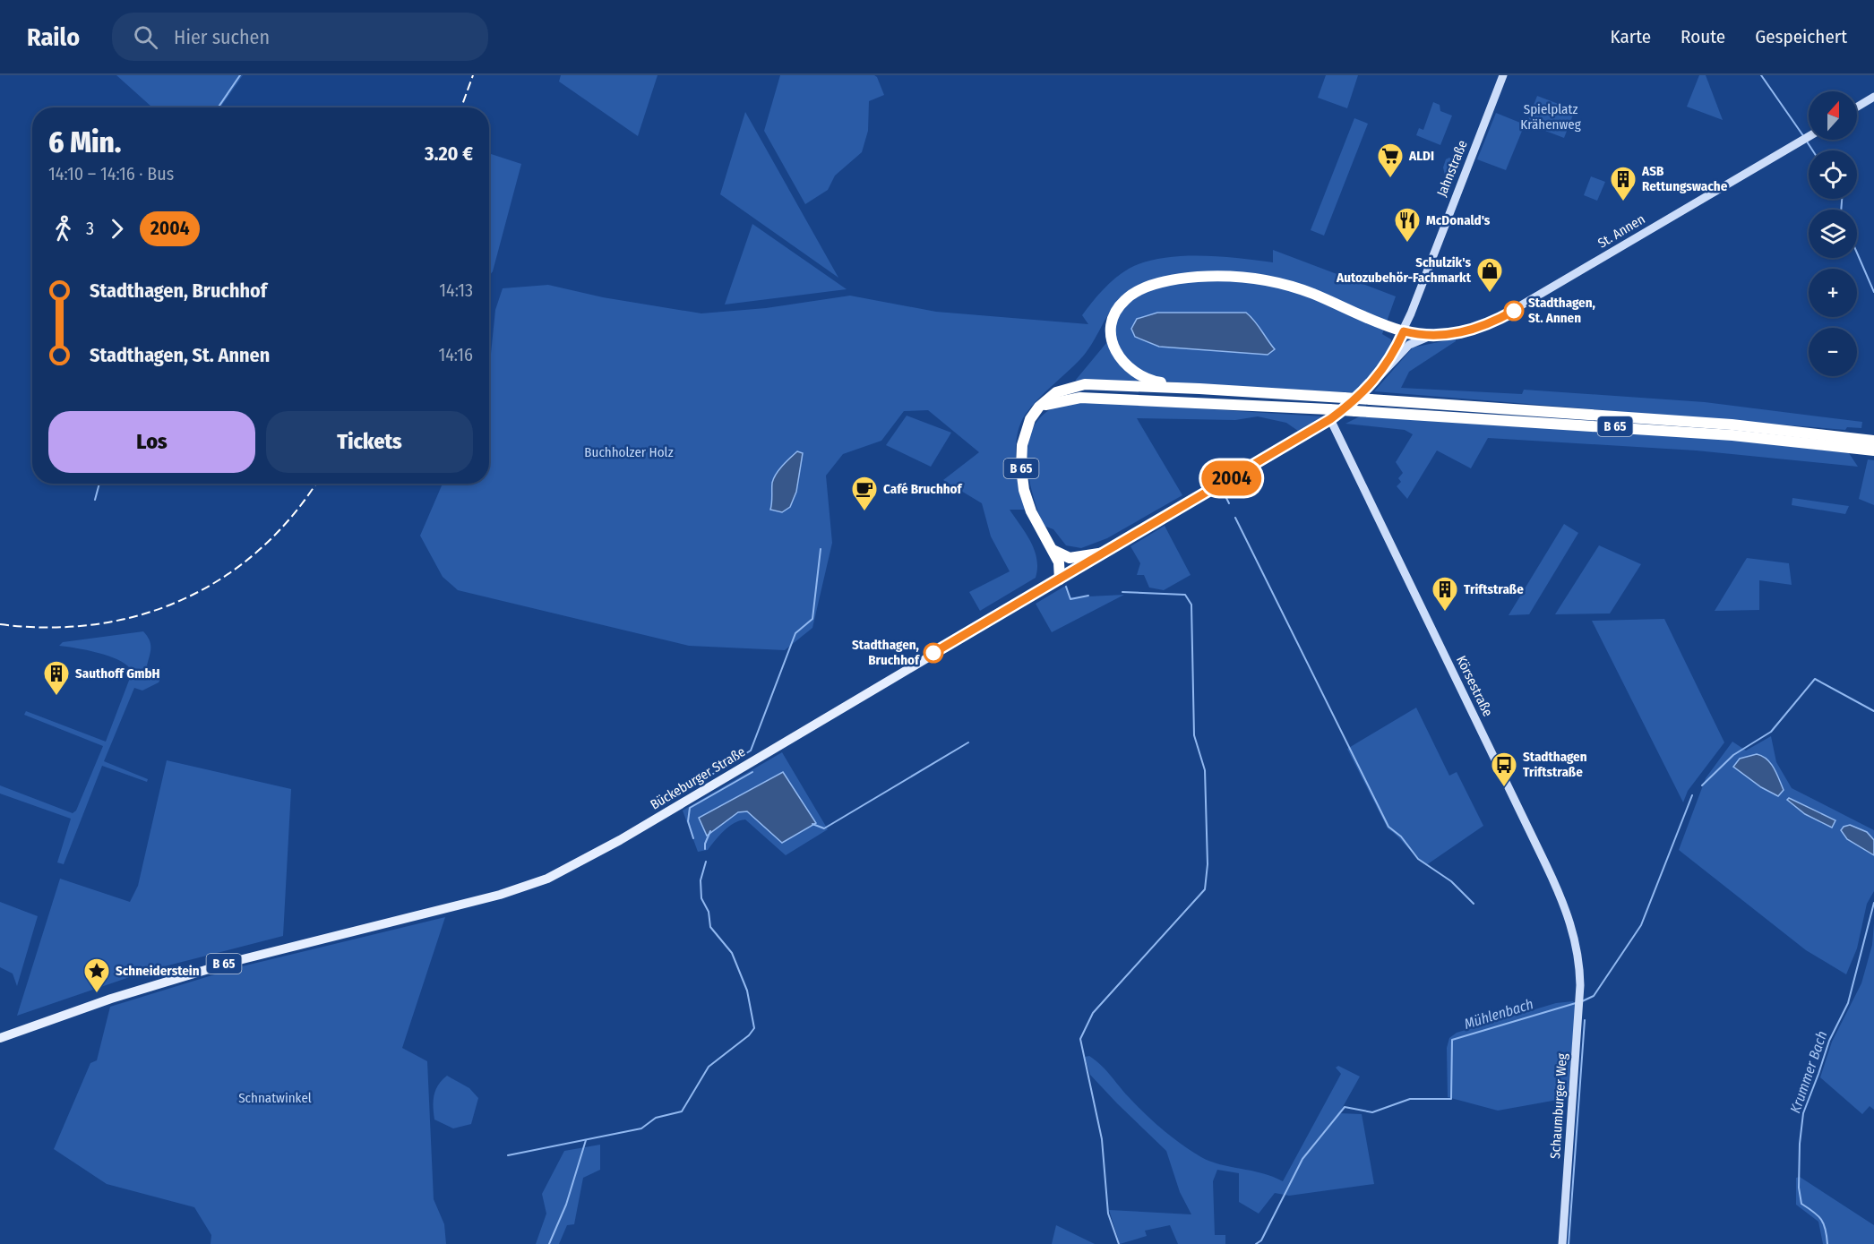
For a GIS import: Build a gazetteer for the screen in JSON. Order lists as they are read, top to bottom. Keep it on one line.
{"streets":{"highway":["B 65"],"main road":["Jahnstraße","St. Annen","Körsestraße","Bückeburger Straße","Schaumburger Weg"]},"crossings":[["Jahnstraße","St. Annen"],["St. Annen","B 65"],["St. Annen","Körsestraße"],["St. Annen","Bückeburger Straße"],["B 65","Körsestraße"],["Körsestraße","Schaumburger Weg"]],"water":["Mühlenbach","Krummer Bach"],"parks":["Spielplatz Krähenweg","Buchholzer Holz","Schnatwinkel"],"places":{"supermarket":["ALDI"],"building":["ASB Rettungswache","Triftstraße","Sauthoff GmbH"],"restaurant":["McDonald's"],"shop":["Schulzik's Autozubehör-Fachmarkt"],"other":["Stadthagen, St. Annen","Stadthagen, Bruchhof"],"cafe":["Café Bruchhof"],"bus stop":["Stadthagen Triftstraße"],"place":["Schneiderstein"]},"lines":["bus line 2004"],"north":"top","page":{"header":"Railo","search":"Hier suchen","nav":["Karte","Route","Gespeichert"],"on_map":"2004","map_buttons":["+","−"],"heading":["6 Min.","14:10 – 14:16 · Bus","3.20 €"],"legs":["3","2004"],"list":[{"name":"Stadthagen, Bruchhof","value":"14:13"},{"name":"Stadthagen, St. Annen","value":"14:16"}],"buttons":["Los","Tickets"]}}
